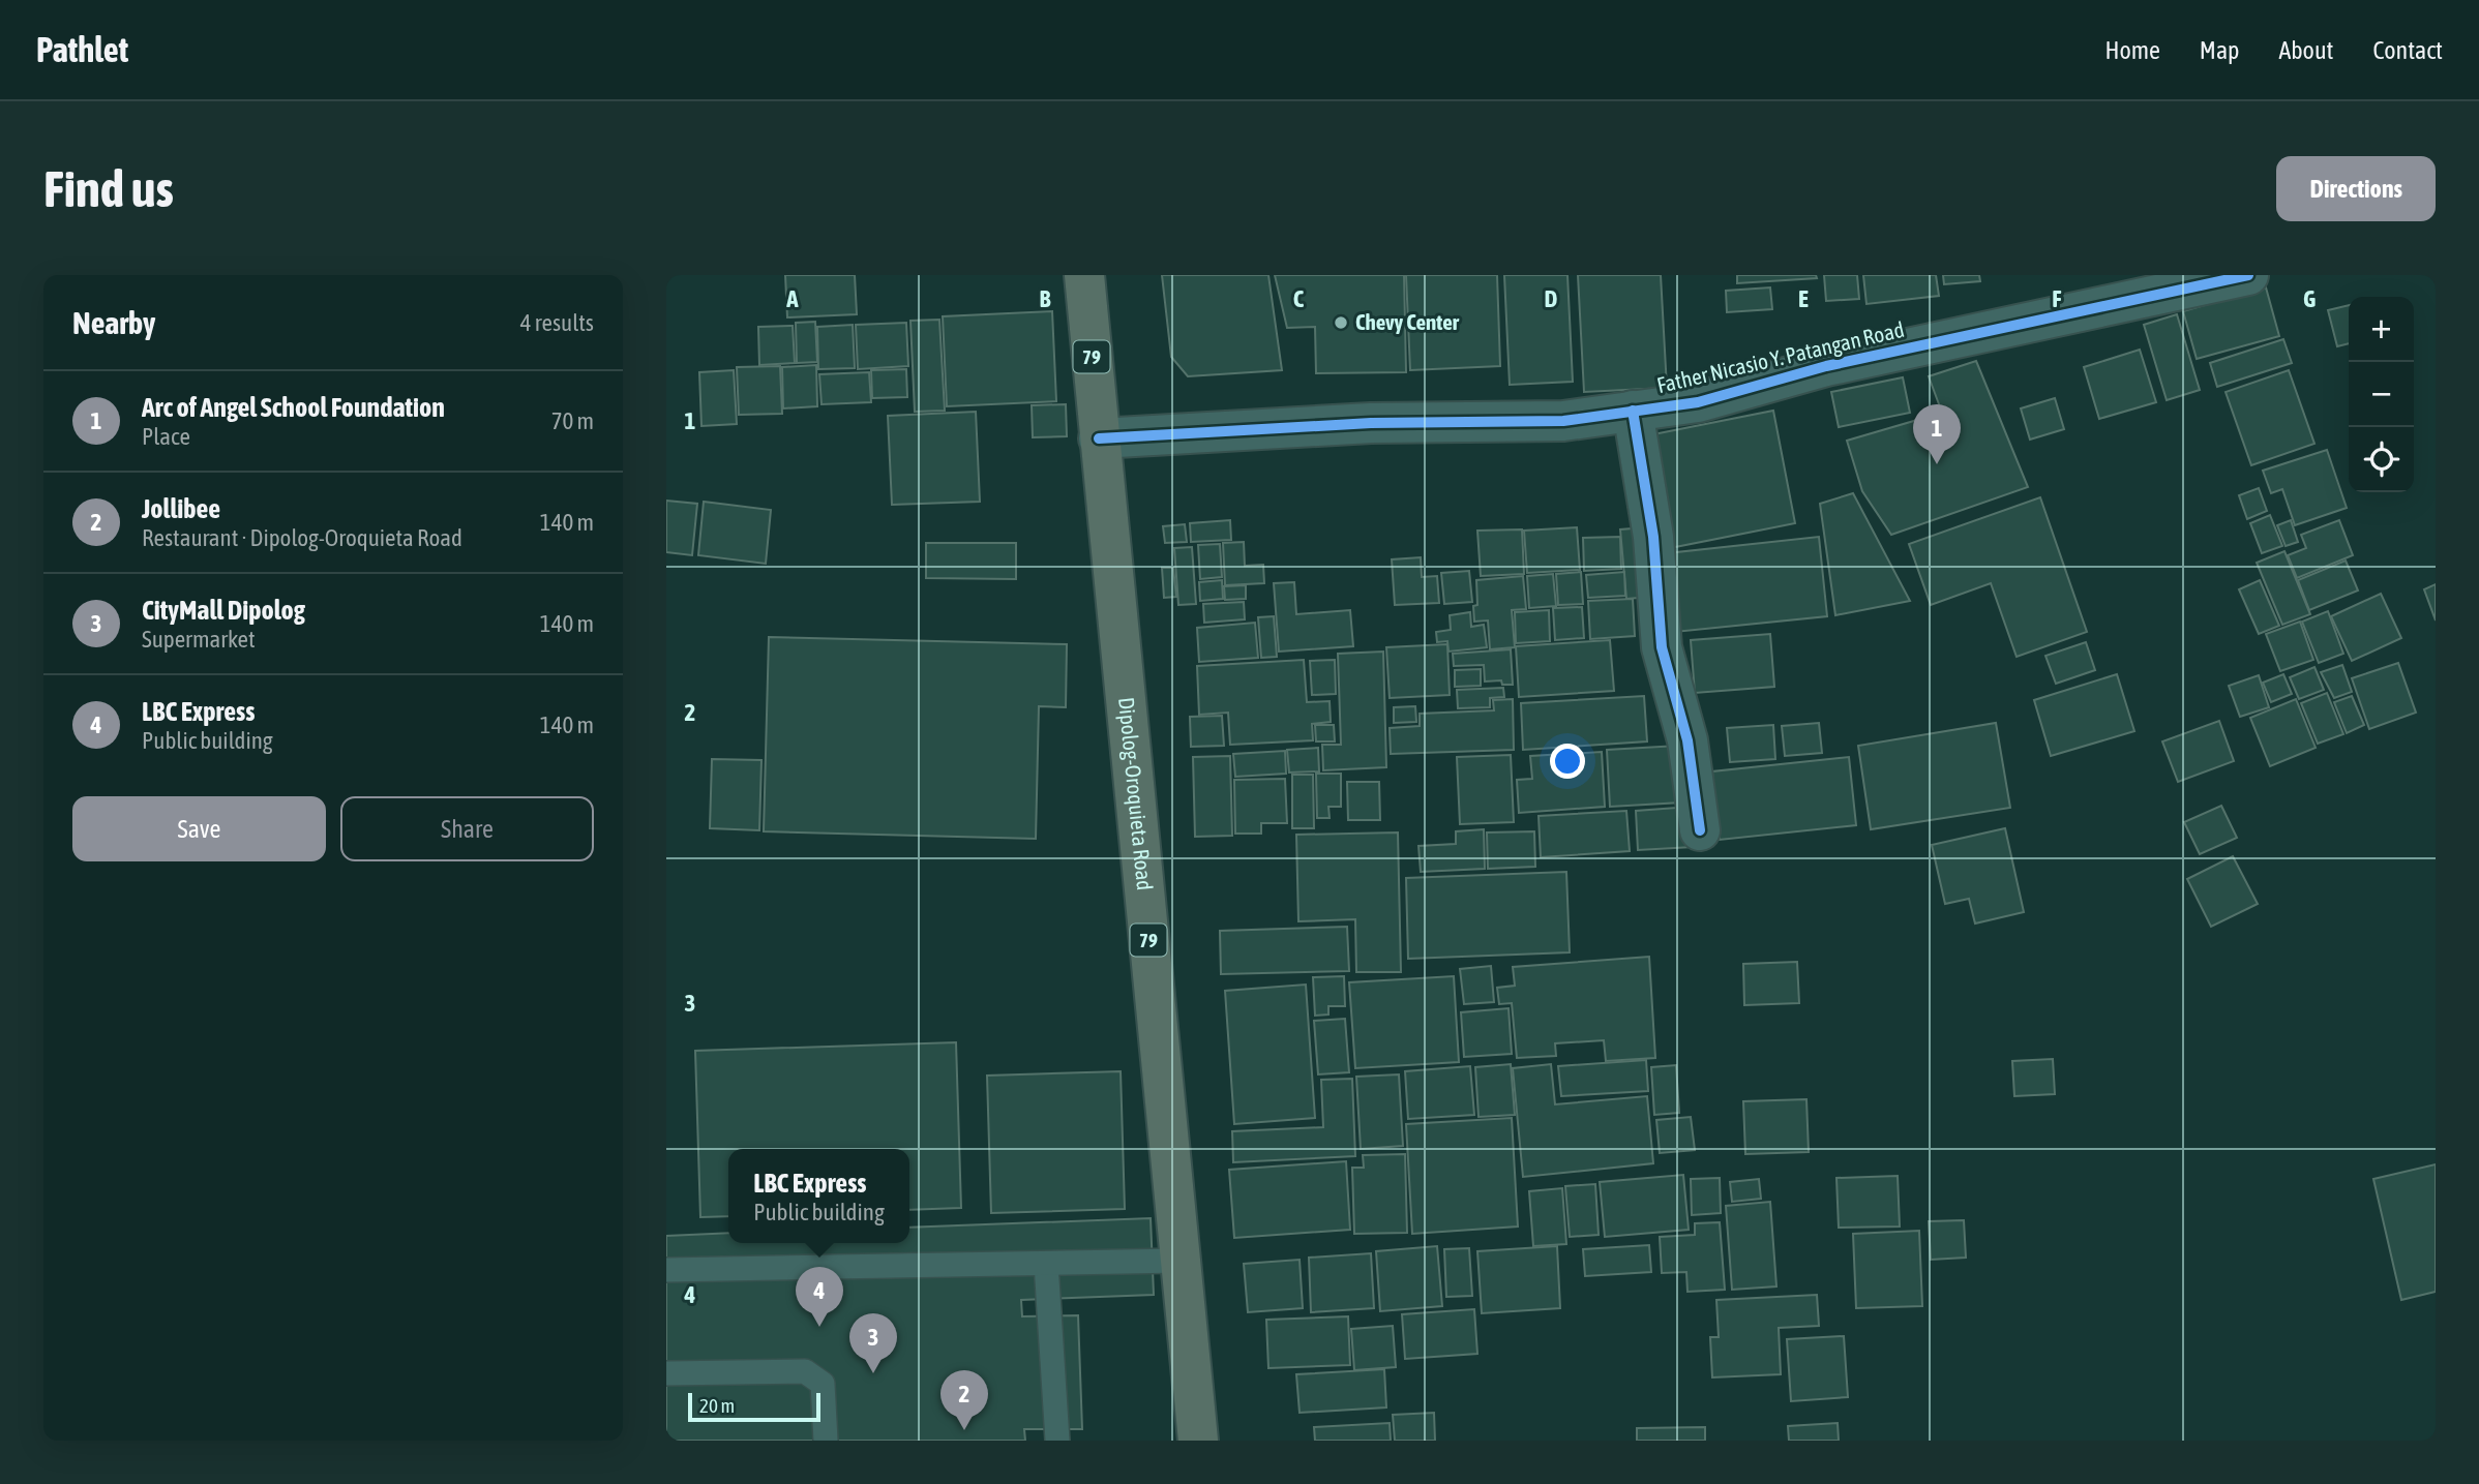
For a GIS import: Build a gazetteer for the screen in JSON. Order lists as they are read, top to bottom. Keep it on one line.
{"streets":{"main road":["79","Dipolog-Oroquieta Road"],"street":["Father Nicasio Y. Patangan Road"]},"crossings":[["Father Nicasio Y. Patangan Road","Dipolog-Oroquieta Road"]],"places":["Chevy Center"],"scale_bar":"20 m","page":{"header":"Pathlet","nav":["Home","Map","About","Contact"],"buttons":["Directions",["Save","Share"]],"title":"Find us","heading":["Nearby","4 results"],"map_buttons":["+","−"],"list":[{"mark":"1","name":"Arc of Angel School Foundation","note":"Place","value":"70 m"},{"mark":"2","name":"Jollibee","note":"Restaurant · Dipolog-Oroquieta Road","value":"140 m"},{"mark":"3","name":"CityMall Dipolog","note":"Supermarket","value":"140 m"},{"mark":"4","name":"LBC Express","note":"Public building","value":"140 m"}],"pins":["1","4","3","2"],"popup":["LBC Express","Public building"],"scale":"20 m"},"grid":{"columns":["A","B","C","D","E","F","G"],"rows":["1","2","3","4"]}}
